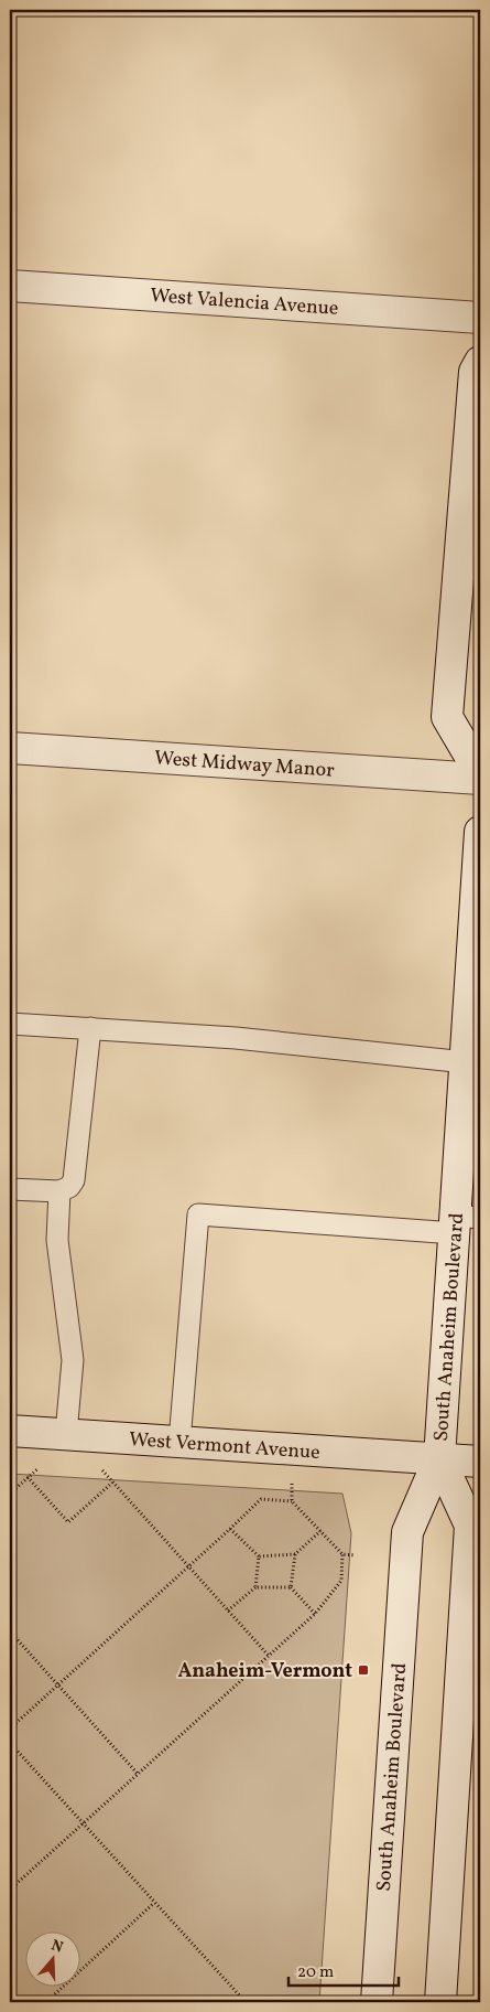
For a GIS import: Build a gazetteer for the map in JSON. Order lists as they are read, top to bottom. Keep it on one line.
{"streets":{"main road":["West Valencia Avenue","West Midway Manor","South Anaheim Boulevard","West Vermont Avenue"]},"crossings":[["South Anaheim Boulevard","West Vermont Avenue"]],"places":{"transit":["Anaheim-Vermont"]},"scale_bar":"20 m","north":"top"}
